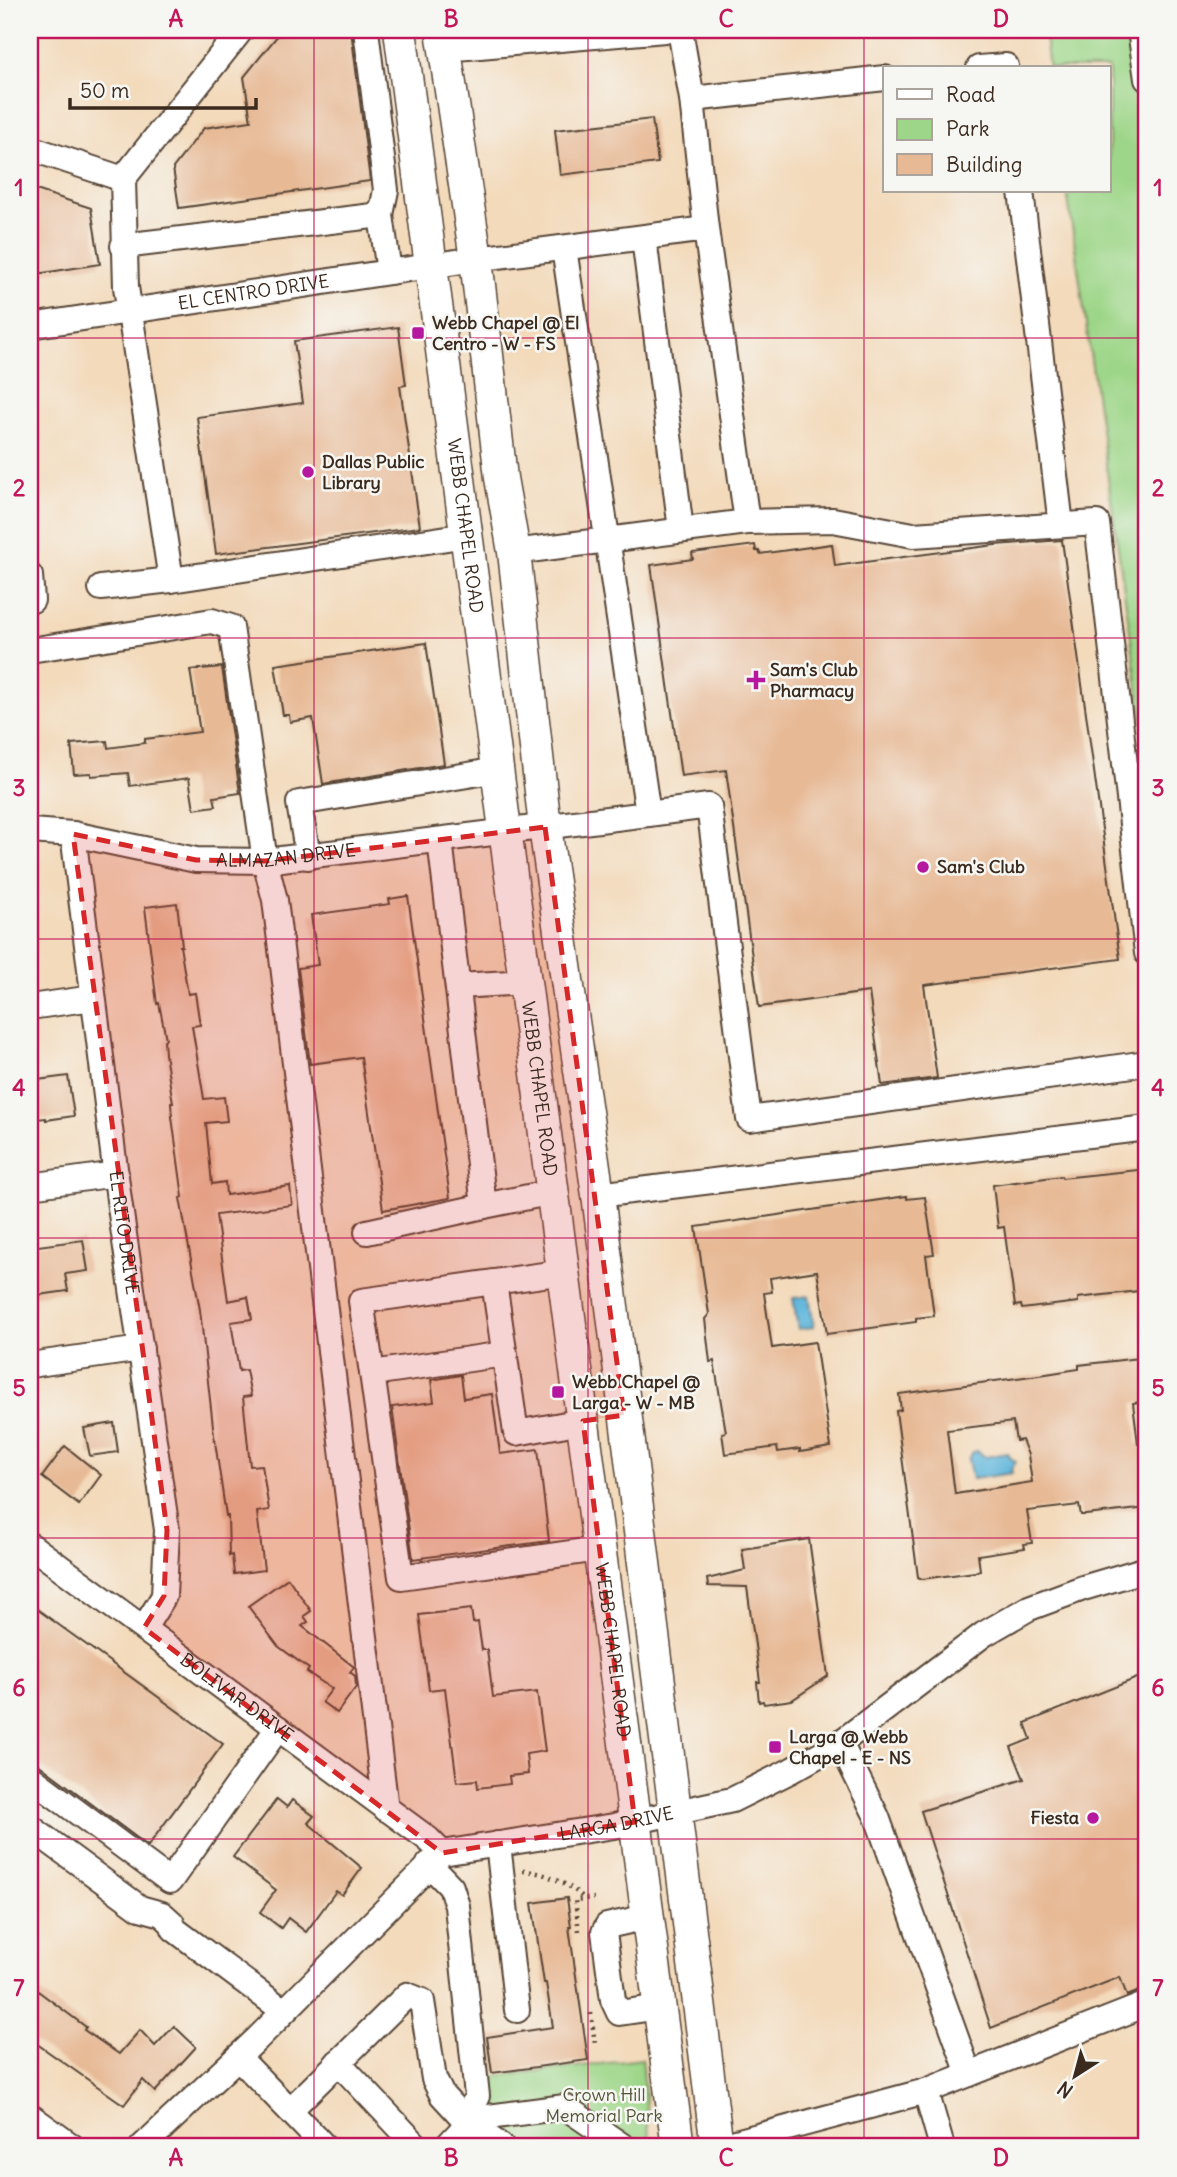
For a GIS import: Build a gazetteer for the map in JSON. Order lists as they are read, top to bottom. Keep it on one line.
{"streets":{"main road":["WEBB CHAPEL ROAD"],"street":["EL CENTRO DRIVE","ALMAZAN DRIVE","EL RITO DRIVE","BOLIVAR DRIVE","LARGA DRIVE"]},"crossings":[["EL CENTRO DRIVE","WEBB CHAPEL ROAD"],["WEBB CHAPEL ROAD","ALMAZAN DRIVE"],["WEBB CHAPEL ROAD","LARGA DRIVE"],["ALMAZAN DRIVE","EL RITO DRIVE"],["EL RITO DRIVE","BOLIVAR DRIVE"],["BOLIVAR DRIVE","LARGA DRIVE"]],"parks":["Crown Hill Memorial Park"],"places":{"transit":["Webb Chapel @ El Centro - W - FS","Webb Chapel @ Larga - W - MB","Larga @ Webb Chapel - E - NS"],"other":["Dallas Public Library","Sam's Club","Fiesta"],"health":["Sam's Club Pharmacy"]},"legend":["Road","Park","Building"],"scale_bar":"50 m","north":"bottom left","grid":{"columns":["A","B","C","D"],"rows":["1","2","3","4","5","6","7"]}}
